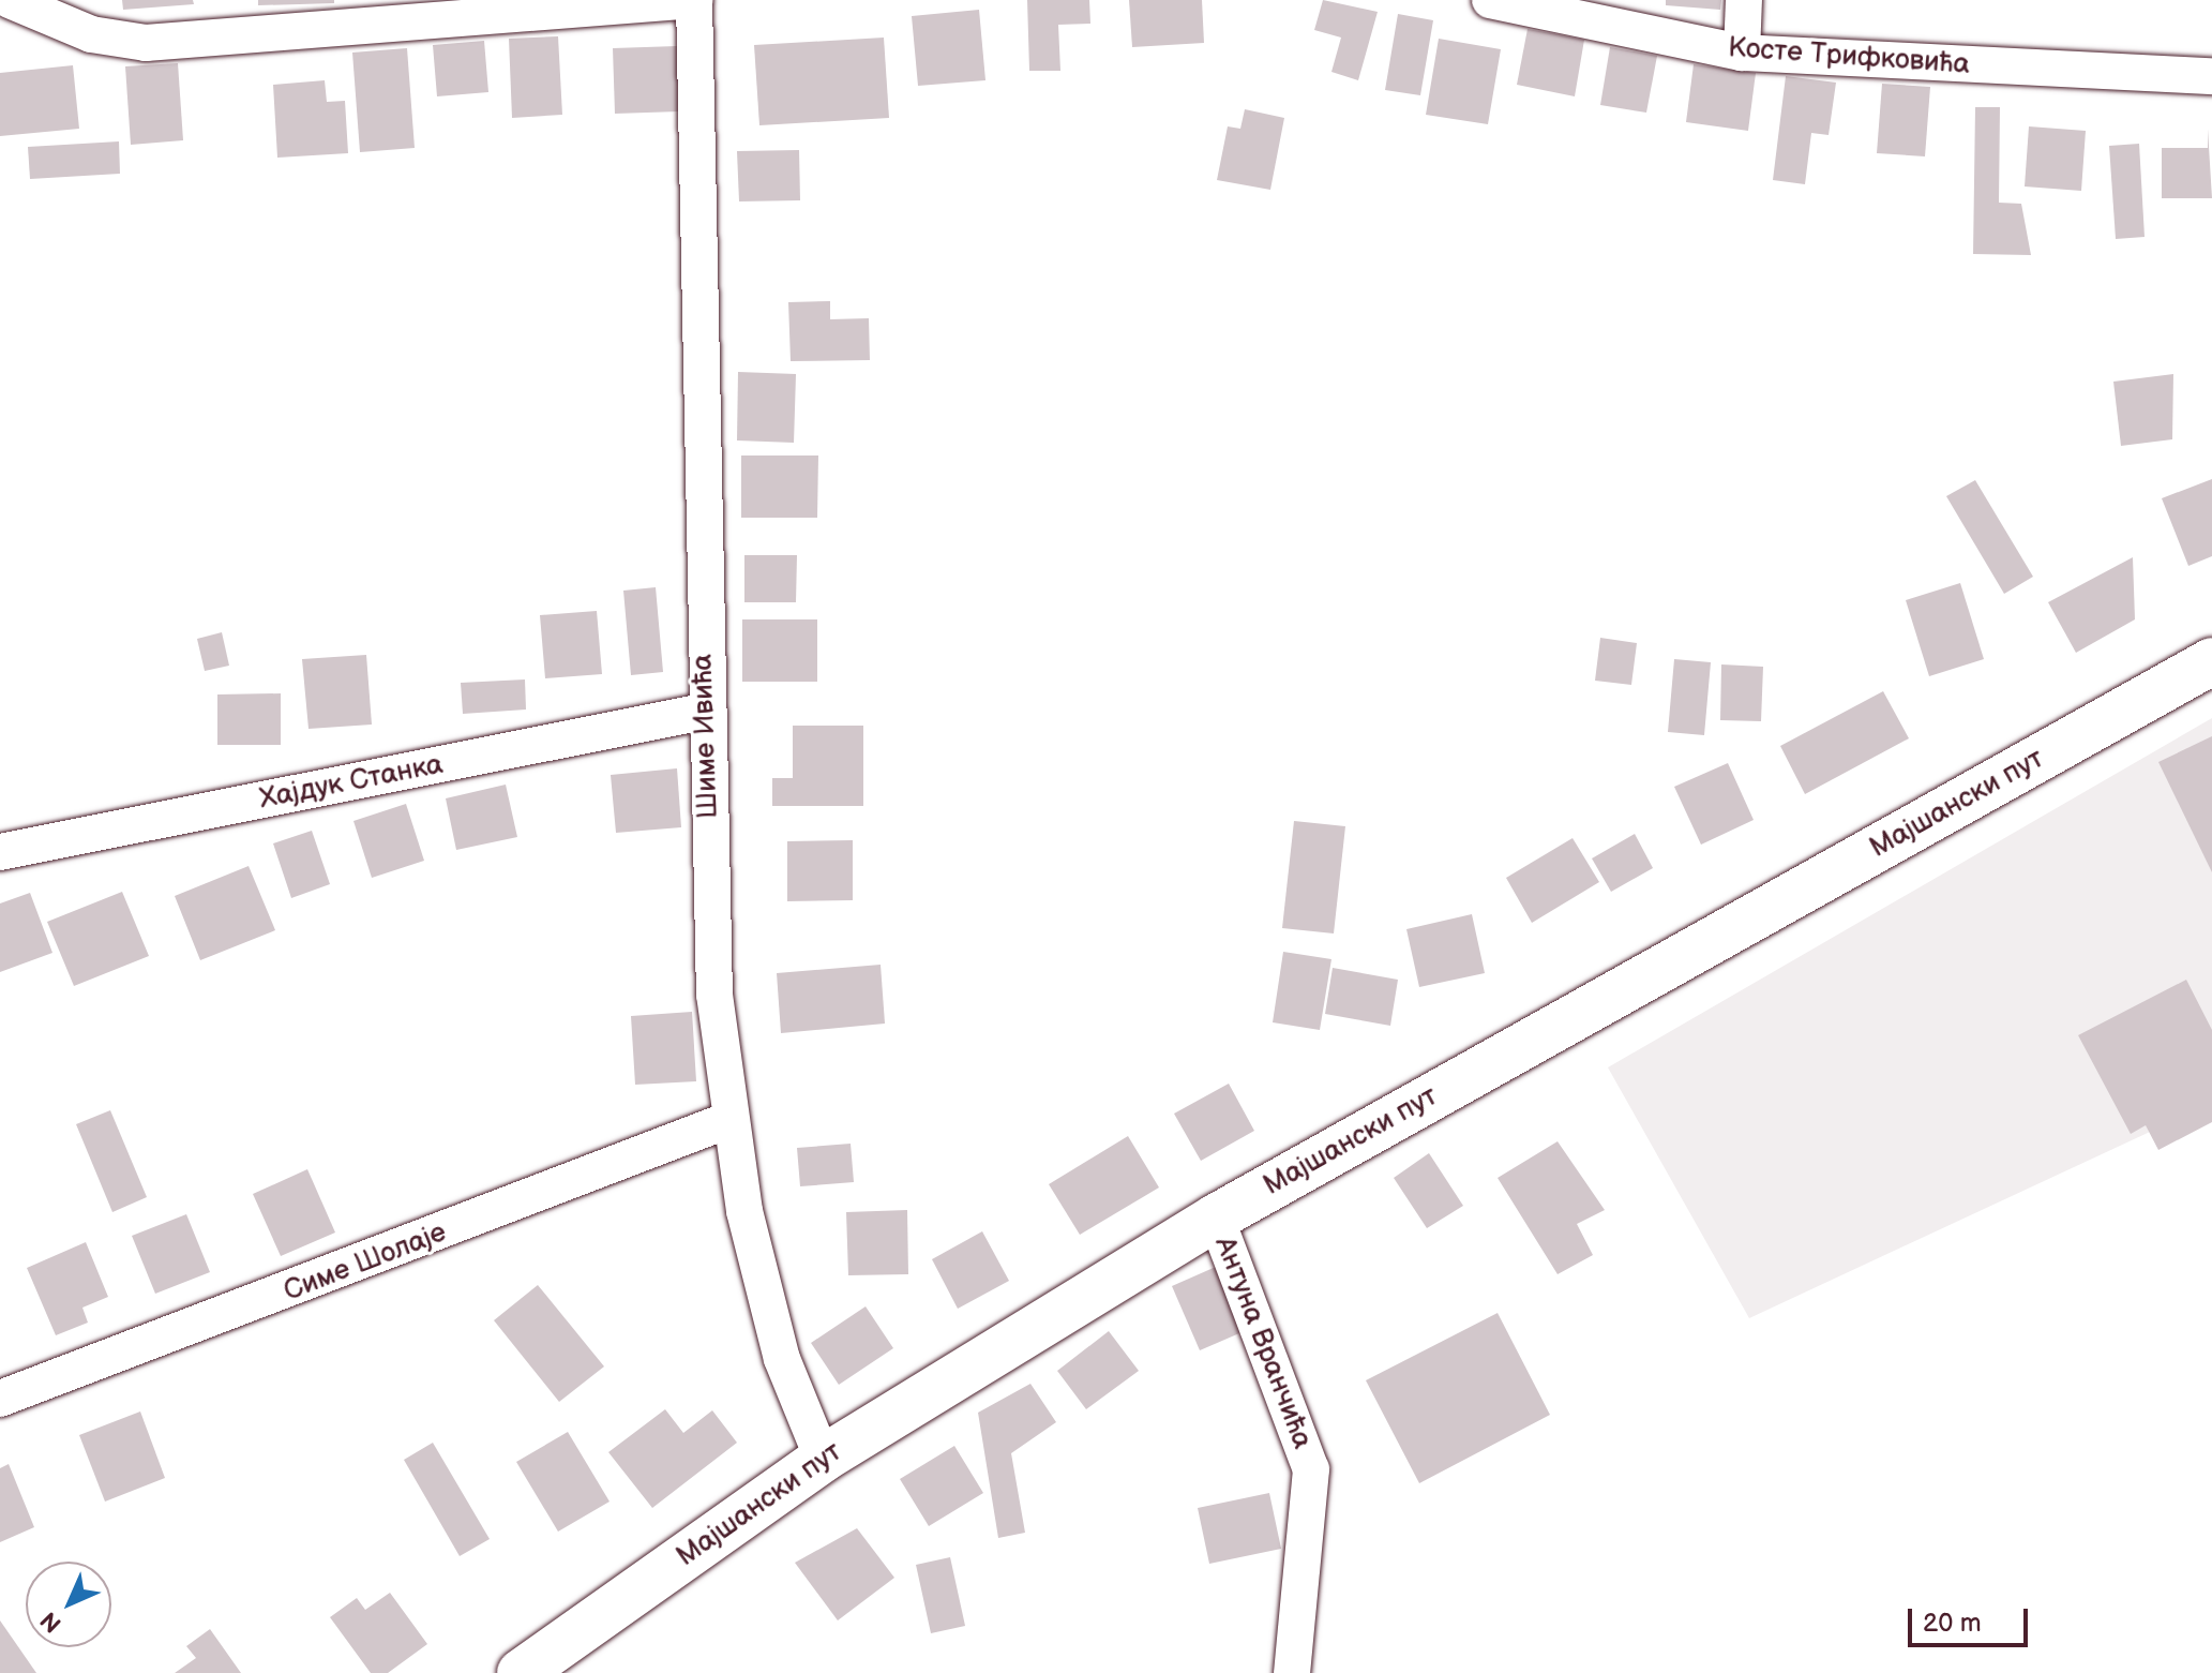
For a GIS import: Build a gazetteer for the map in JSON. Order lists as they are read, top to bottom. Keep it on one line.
{"streets":{"street":["Косте Трифковића","Шиме Ивића","Хајдук Станка","Мајшански пут","Симе Шолаје","Антуна Вранчића"]},"crossings":[["Шиме Ивића","Хајдук Станка"],["Шиме Ивића","Мајшански пут"],["Шиме Ивића","Симе Шолаје"],["Мајшански пут","Антуна Вранчића"]],"scale_bar":"20 m","north":"bottom left"}
